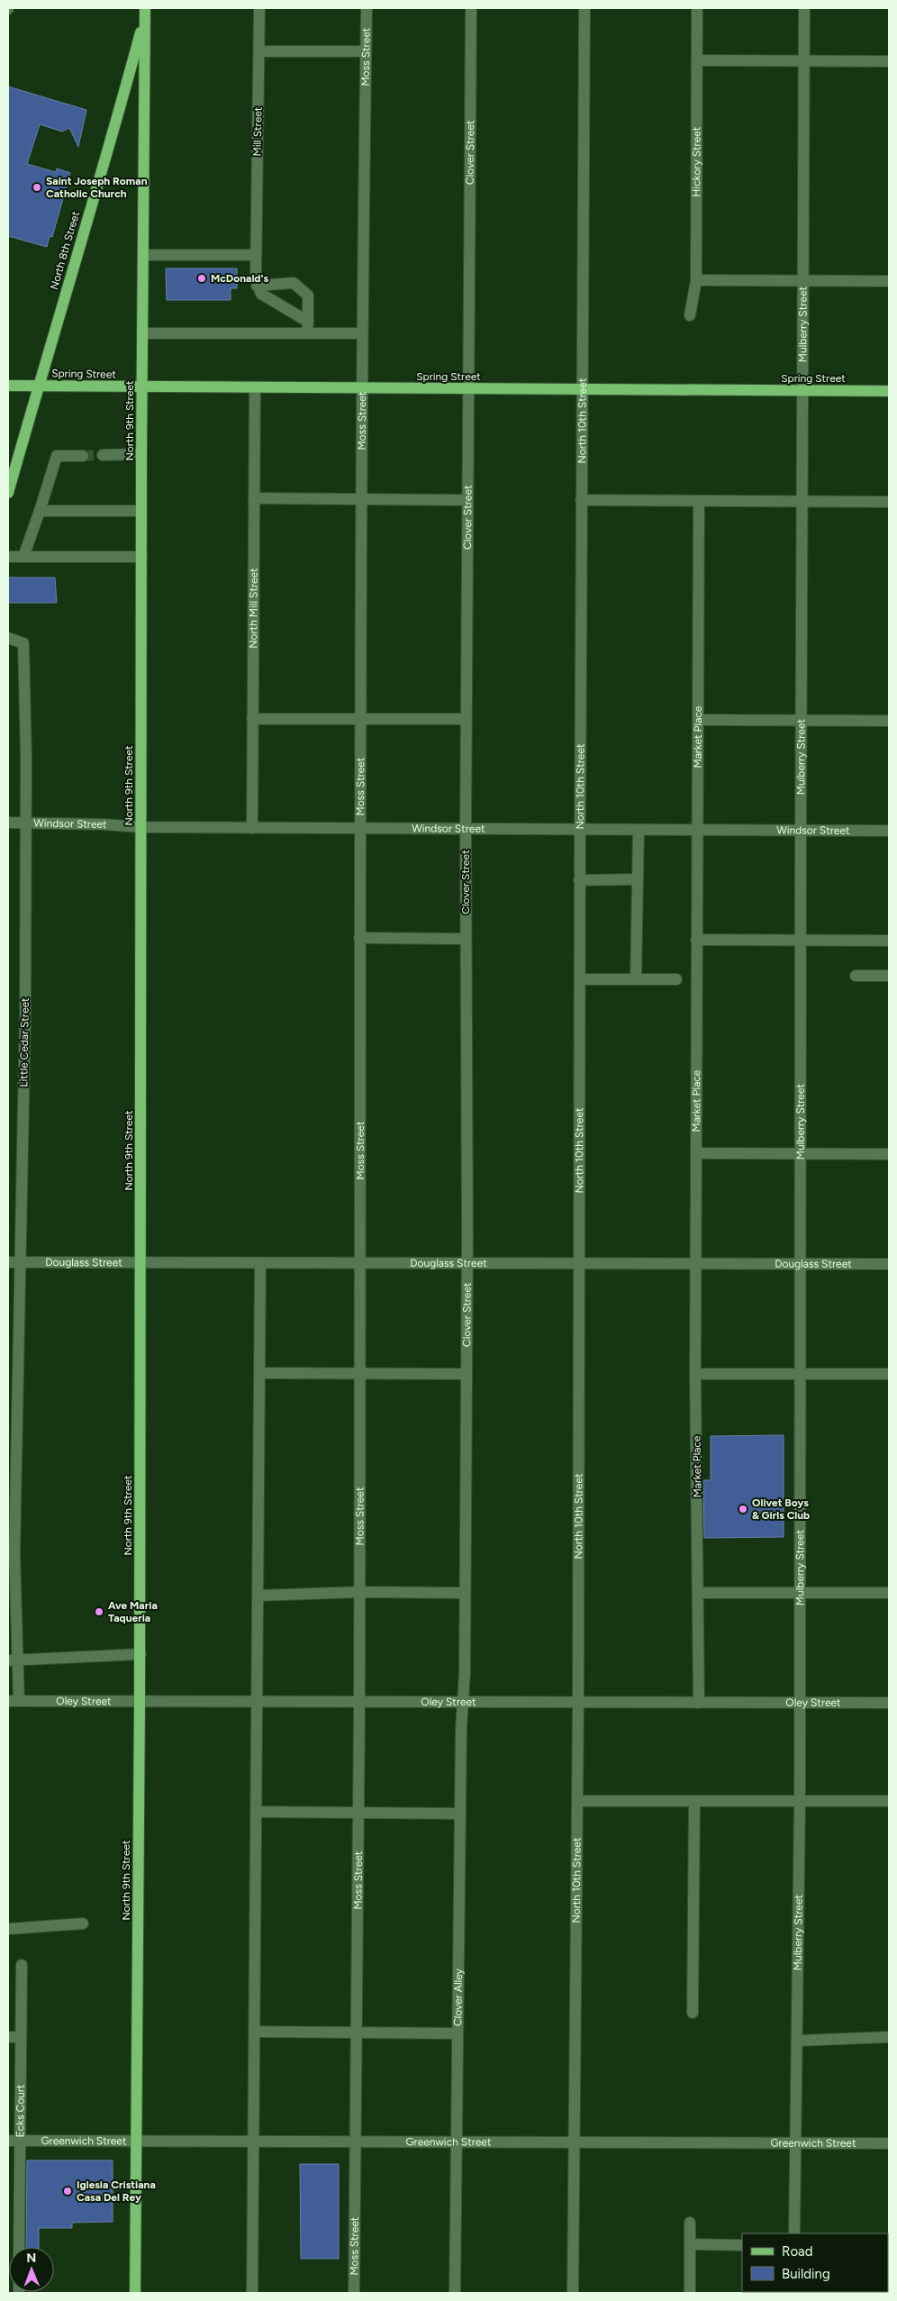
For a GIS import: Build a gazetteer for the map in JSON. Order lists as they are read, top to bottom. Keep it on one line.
{"streets":{"main road":["North 8th Street","Spring Street","North 9th Street"],"street":["Moss Street","Mill Street","Clover Street","Hickory Street","Mulberry Street","North 10th Street","North Mill Street","Market Place","Windsor Street","Little Cedar Street","Douglass Street","Oley Street","Clover Alley","Ecks Court","Greenwich Street"]},"crossings":[["Moss Street","Spring Street"],["Moss Street","Windsor Street"],["Moss Street","Douglass Street"],["Moss Street","Oley Street"],["Moss Street","Greenwich Street"],["Clover Street","Spring Street"],["Clover Street","Windsor Street"],["Clover Street","Douglass Street"],["Clover Street","Oley Street"],["Clover Street","Clover Alley"],["North 8th Street","Spring Street"],["North 8th Street","North 9th Street"],["Mulberry Street","Spring Street"],["Mulberry Street","Windsor Street"],["Mulberry Street","Douglass Street"],["Mulberry Street","Oley Street"],["Mulberry Street","Greenwich Street"],["Spring Street","North 9th Street"],["Spring Street","North 10th Street"],["Spring Street","North Mill Street"],["North 9th Street","Windsor Street"],["North 9th Street","Douglass Street"],["North 9th Street","Oley Street"],["North 9th Street","Greenwich Street"],["North 10th Street","Windsor Street"],["North 10th Street","Douglass Street"],["North 10th Street","Oley Street"],["North 10th Street","Greenwich Street"],["North Mill Street","Windsor Street"],["Market Place","Windsor Street"],["Market Place","Douglass Street"],["Market Place","Oley Street"],["Windsor Street","Little Cedar Street"],["Little Cedar Street","Douglass Street"],["Little Cedar Street","Oley Street"],["Oley Street","Clover Alley"],["Clover Alley","Greenwich Street"],["Ecks Court","Greenwich Street"]],"places":["Saint Joseph Roman Catholic Church","McDonald's","Olivet Boys & Girls Club","Ave Maria Taqueria","Iglesia Cristiana Casa Del Rey"],"legend":["Road","Building"],"north":"top"}
